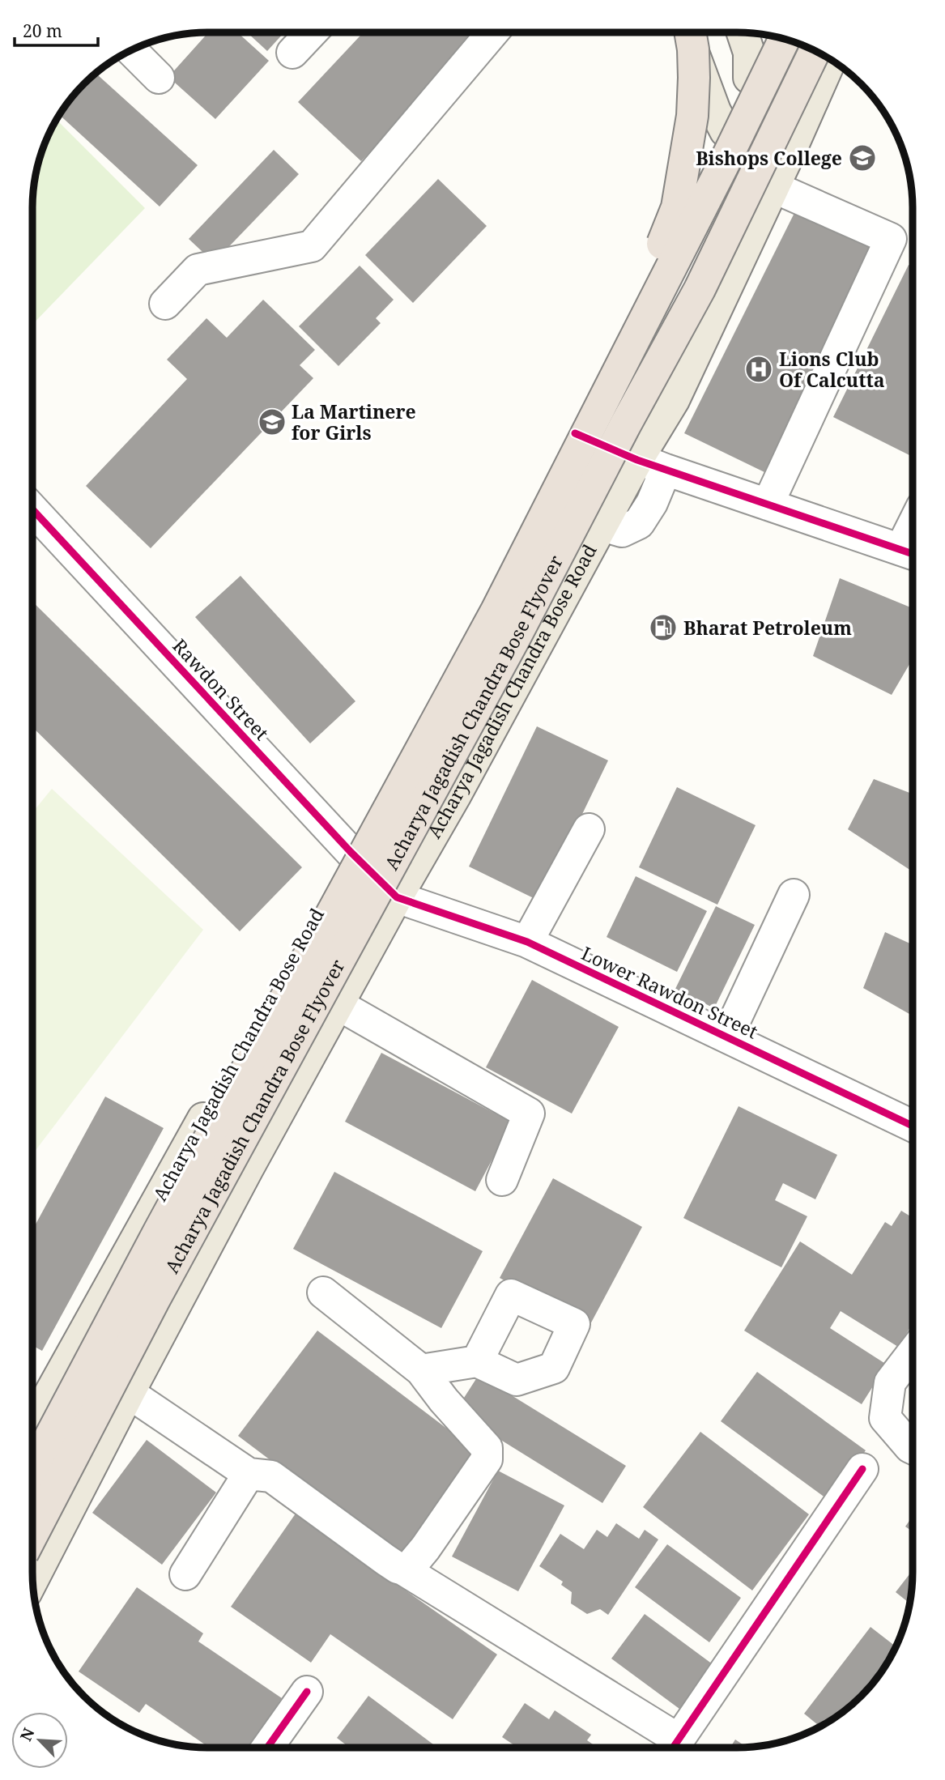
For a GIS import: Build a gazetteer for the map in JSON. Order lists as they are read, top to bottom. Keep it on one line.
{"streets":{"highway":["Acharya Jagadish Chandra Bose Flyover"],"main road":["Acharya Jagadish Chandra Bose Road"],"street":["Rawdon Street","Lower Rawdon Street"]},"crossings":[["Rawdon Street","Acharya Jagadish Chandra Bose Road"],["Rawdon Street","Lower Rawdon Street"],["Acharya Jagadish Chandra Bose Road","Lower Rawdon Street"]],"places":{"school or university":["Bishops College","La Martinere for Girls"],"hospital":["Lions Club Of Calcutta"],"fuel station":["Bharat Petroleum"]},"scale_bar":"20 m","north":"top left"}
